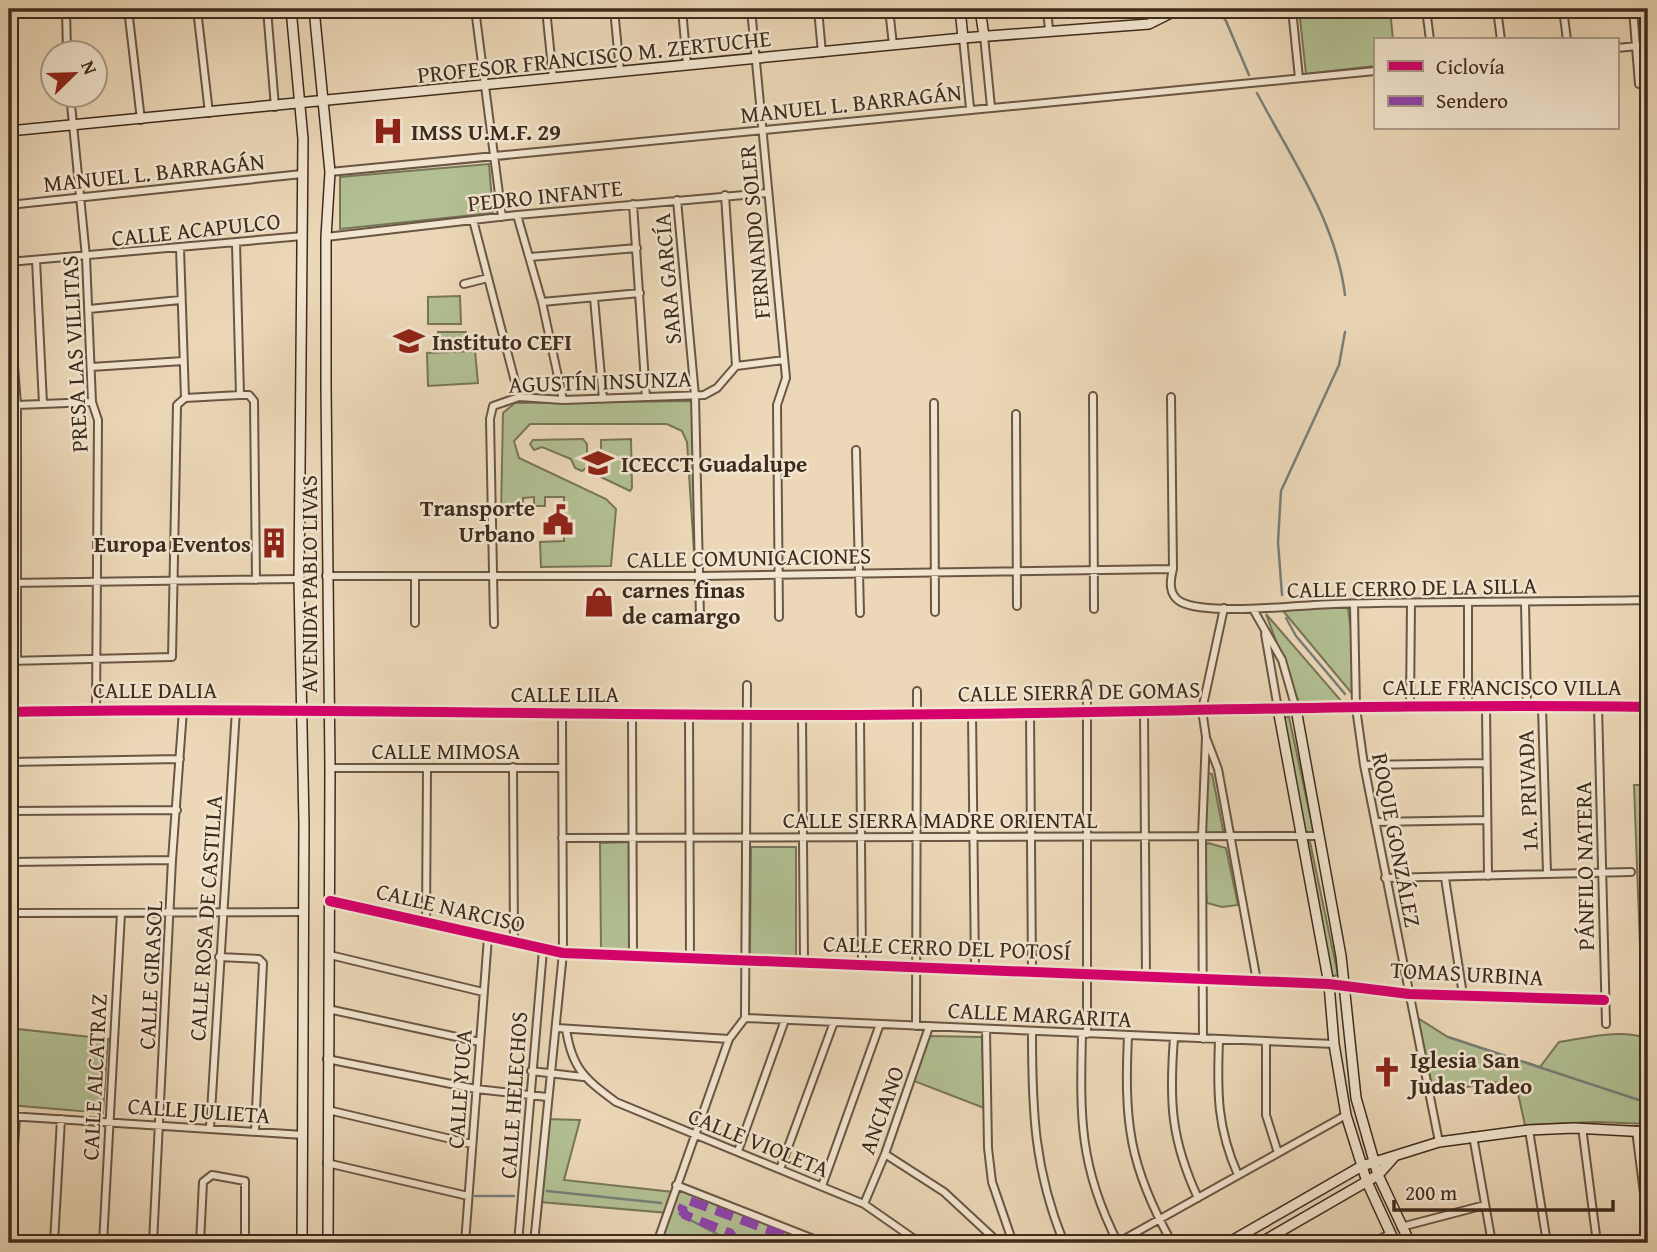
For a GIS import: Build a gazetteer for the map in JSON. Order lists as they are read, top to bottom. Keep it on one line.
{"streets":{"street":["PROFESOR FRANCISCO M. ZERTUCHE","MANUEL L. BARRAGÁN","PEDRO INFANTE","CALLE ACAPULCO","FERNANDO SOLER","SARA GARCÍA","PRESA LAS VILLITAS","AGUSTÍN INSUNZA","CALLE COMUNICACIONES","AVENIDA PABLO LIVAS","CALLE CERRO DE LA SILLA","CALLE FRANCISCO VILLA","CALLE DALIA","CALLE SIERRA DE GOMAS","CALLE LILA","CALLE MIMOSA","1A. PRIVADA","CALLE SIERRA MADRE ORIENTAL","ROQUE GONZÁLEZ","PÁNFILO NATERA","CALLE NARCISO","CALLE ROSA DE CASTILLA","CALLE CERRO DEL POTOSÍ","TOMAS URBINA","CALLE GIRASOL","CALLE MARGARITA","CALLE ALCATRAZ","CALLE YUCA","CALLE HELECHOS","CALLE JULIETA","ANCIANO","CALLE VIOLETA"]},"crossings":[["PROFESOR FRANCISCO M. ZERTUCHE","FERNANDO SOLER"],["PROFESOR FRANCISCO M. ZERTUCHE","PRESA LAS VILLITAS"],["PROFESOR FRANCISCO M. ZERTUCHE","AVENIDA PABLO LIVAS"],["MANUEL L. BARRAGÁN","FERNANDO SOLER"],["MANUEL L. BARRAGÁN","PRESA LAS VILLITAS"],["MANUEL L. BARRAGÁN","AVENIDA PABLO LIVAS"],["PEDRO INFANTE","FERNANDO SOLER"],["PEDRO INFANTE","SARA GARCÍA"],["PEDRO INFANTE","AVENIDA PABLO LIVAS"],["CALLE ACAPULCO","PRESA LAS VILLITAS"],["CALLE ACAPULCO","AVENIDA PABLO LIVAS"],["FERNANDO SOLER","CALLE COMUNICACIONES"],["SARA GARCÍA","AGUSTÍN INSUNZA"],["SARA GARCÍA","CALLE COMUNICACIONES"],["PRESA LAS VILLITAS","CALLE DALIA"],["AGUSTÍN INSUNZA","CALLE COMUNICACIONES"],["CALLE COMUNICACIONES","AVENIDA PABLO LIVAS"],["CALLE COMUNICACIONES","CALLE CERRO DE LA SILLA"],["AVENIDA PABLO LIVAS","CALLE DALIA"],["AVENIDA PABLO LIVAS","CALLE LILA"],["AVENIDA PABLO LIVAS","CALLE MIMOSA"],["AVENIDA PABLO LIVAS","CALLE NARCISO"],["AVENIDA PABLO LIVAS","CALLE JULIETA"],["CALLE CERRO DE LA SILLA","ROQUE GONZÁLEZ"],["CALLE FRANCISCO VILLA","CALLE SIERRA DE GOMAS"],["CALLE FRANCISCO VILLA","1A. PRIVADA"],["CALLE FRANCISCO VILLA","ROQUE GONZÁLEZ"],["CALLE FRANCISCO VILLA","PÁNFILO NATERA"],["CALLE DALIA","CALLE LILA"],["CALLE DALIA","CALLE ROSA DE CASTILLA"],["CALLE DALIA","CALLE GIRASOL"],["CALLE SIERRA DE GOMAS","CALLE LILA"],["CALLE SIERRA DE GOMAS","ROQUE GONZÁLEZ"],["ROQUE GONZÁLEZ","TOMAS URBINA"],["PÁNFILO NATERA","TOMAS URBINA"],["CALLE NARCISO","CALLE CERRO DEL POTOSÍ"],["CALLE NARCISO","CALLE YUCA"],["CALLE NARCISO","CALLE HELECHOS"],["CALLE ROSA DE CASTILLA","CALLE JULIETA"],["CALLE CERRO DEL POTOSÍ","TOMAS URBINA"],["CALLE GIRASOL","CALLE JULIETA"],["CALLE MARGARITA","ANCIANO"],["CALLE ALCATRAZ","CALLE JULIETA"],["ANCIANO","CALLE VIOLETA"]],"places":{"hospital":["IMSS U.M.F. 29"],"school or university":["Instituto CEFI","ICECCT Guadalupe"],"public building":["Transporte Urbano"],"building":["Europa Eventos"],"shop":["carnes finas de camargo"],"church":["Iglesia San Judas Tadeo"]},"legend":["Ciclovía","Sendero"],"scale_bar":"200 m","north":"top right"}
